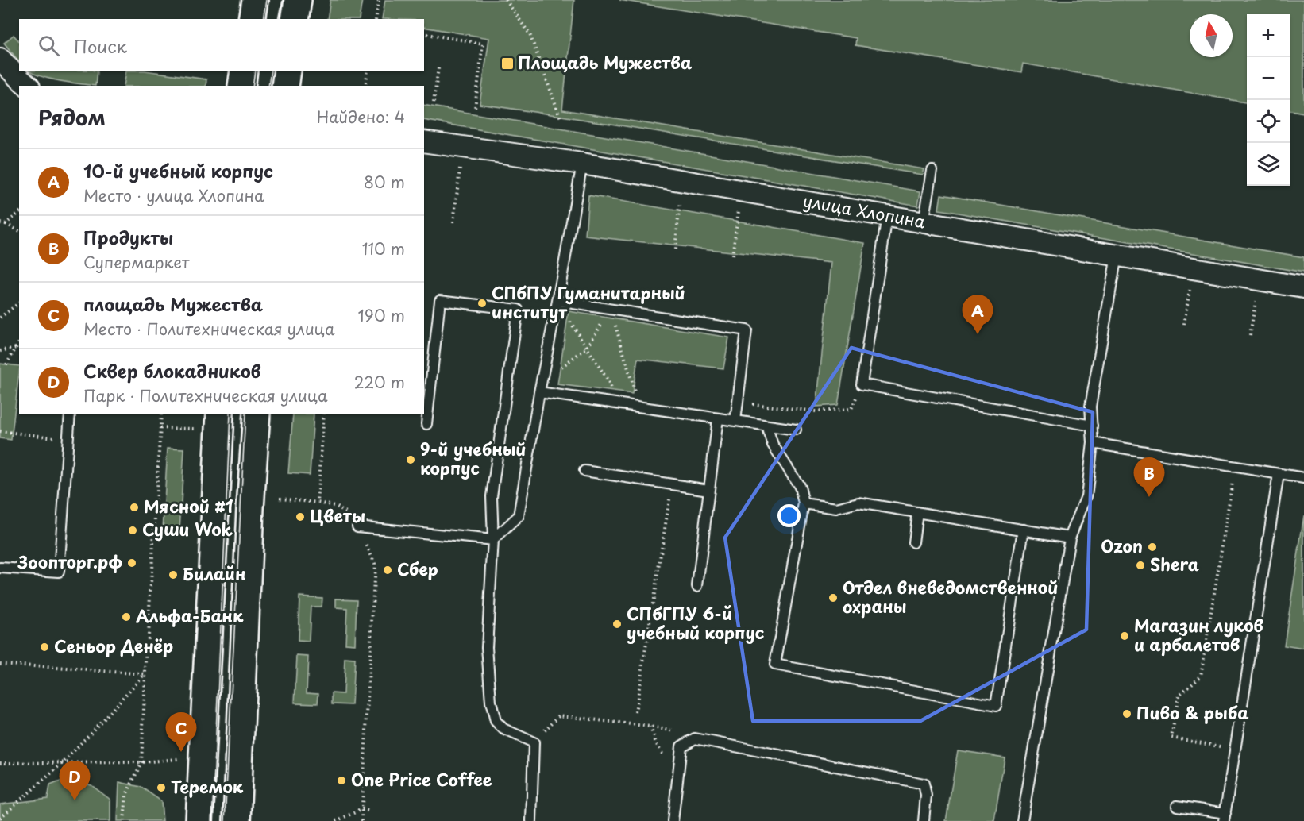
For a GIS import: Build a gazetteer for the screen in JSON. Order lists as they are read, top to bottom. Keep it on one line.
{"streets":{"street":["улица Хлопина"]},"places":{"transit":["Площадь Мужества"],"other":["СПбПУ Гуманитарный институт","9-й учебный корпус","Мясной #1","Цветы","Суши Wok","Ozon","Зоопторг.рф","Shera","Сбер","Билайн","Отдел вневедомственной охраны","Альфа-Банк","СПбГПУ 6-й учебный корпус","Магазин луков и арбалетов","Сеньор Денёр","Пиво & рыба","One Price Coffee","Теремок"]},"north":"top","page":{"map_buttons":["+","−"],"search":"Поиск","heading":["Рядом","Найдено: 4"],"list":[{"mark":"A","name":"10-й учебный корпус","note":"Место · улица Хлопина","value":"80 m"},{"mark":"B","name":"Продукты","note":"Супермаркет","value":"110 m"},{"mark":"C","name":"площадь Мужества","note":"Место · Политехническая улица","value":"190 m"},{"mark":"D","name":"Сквер блокадников","note":"Парк · Политехническая улица","value":"220 m"}],"pins":["A","B","C","D"]}}
